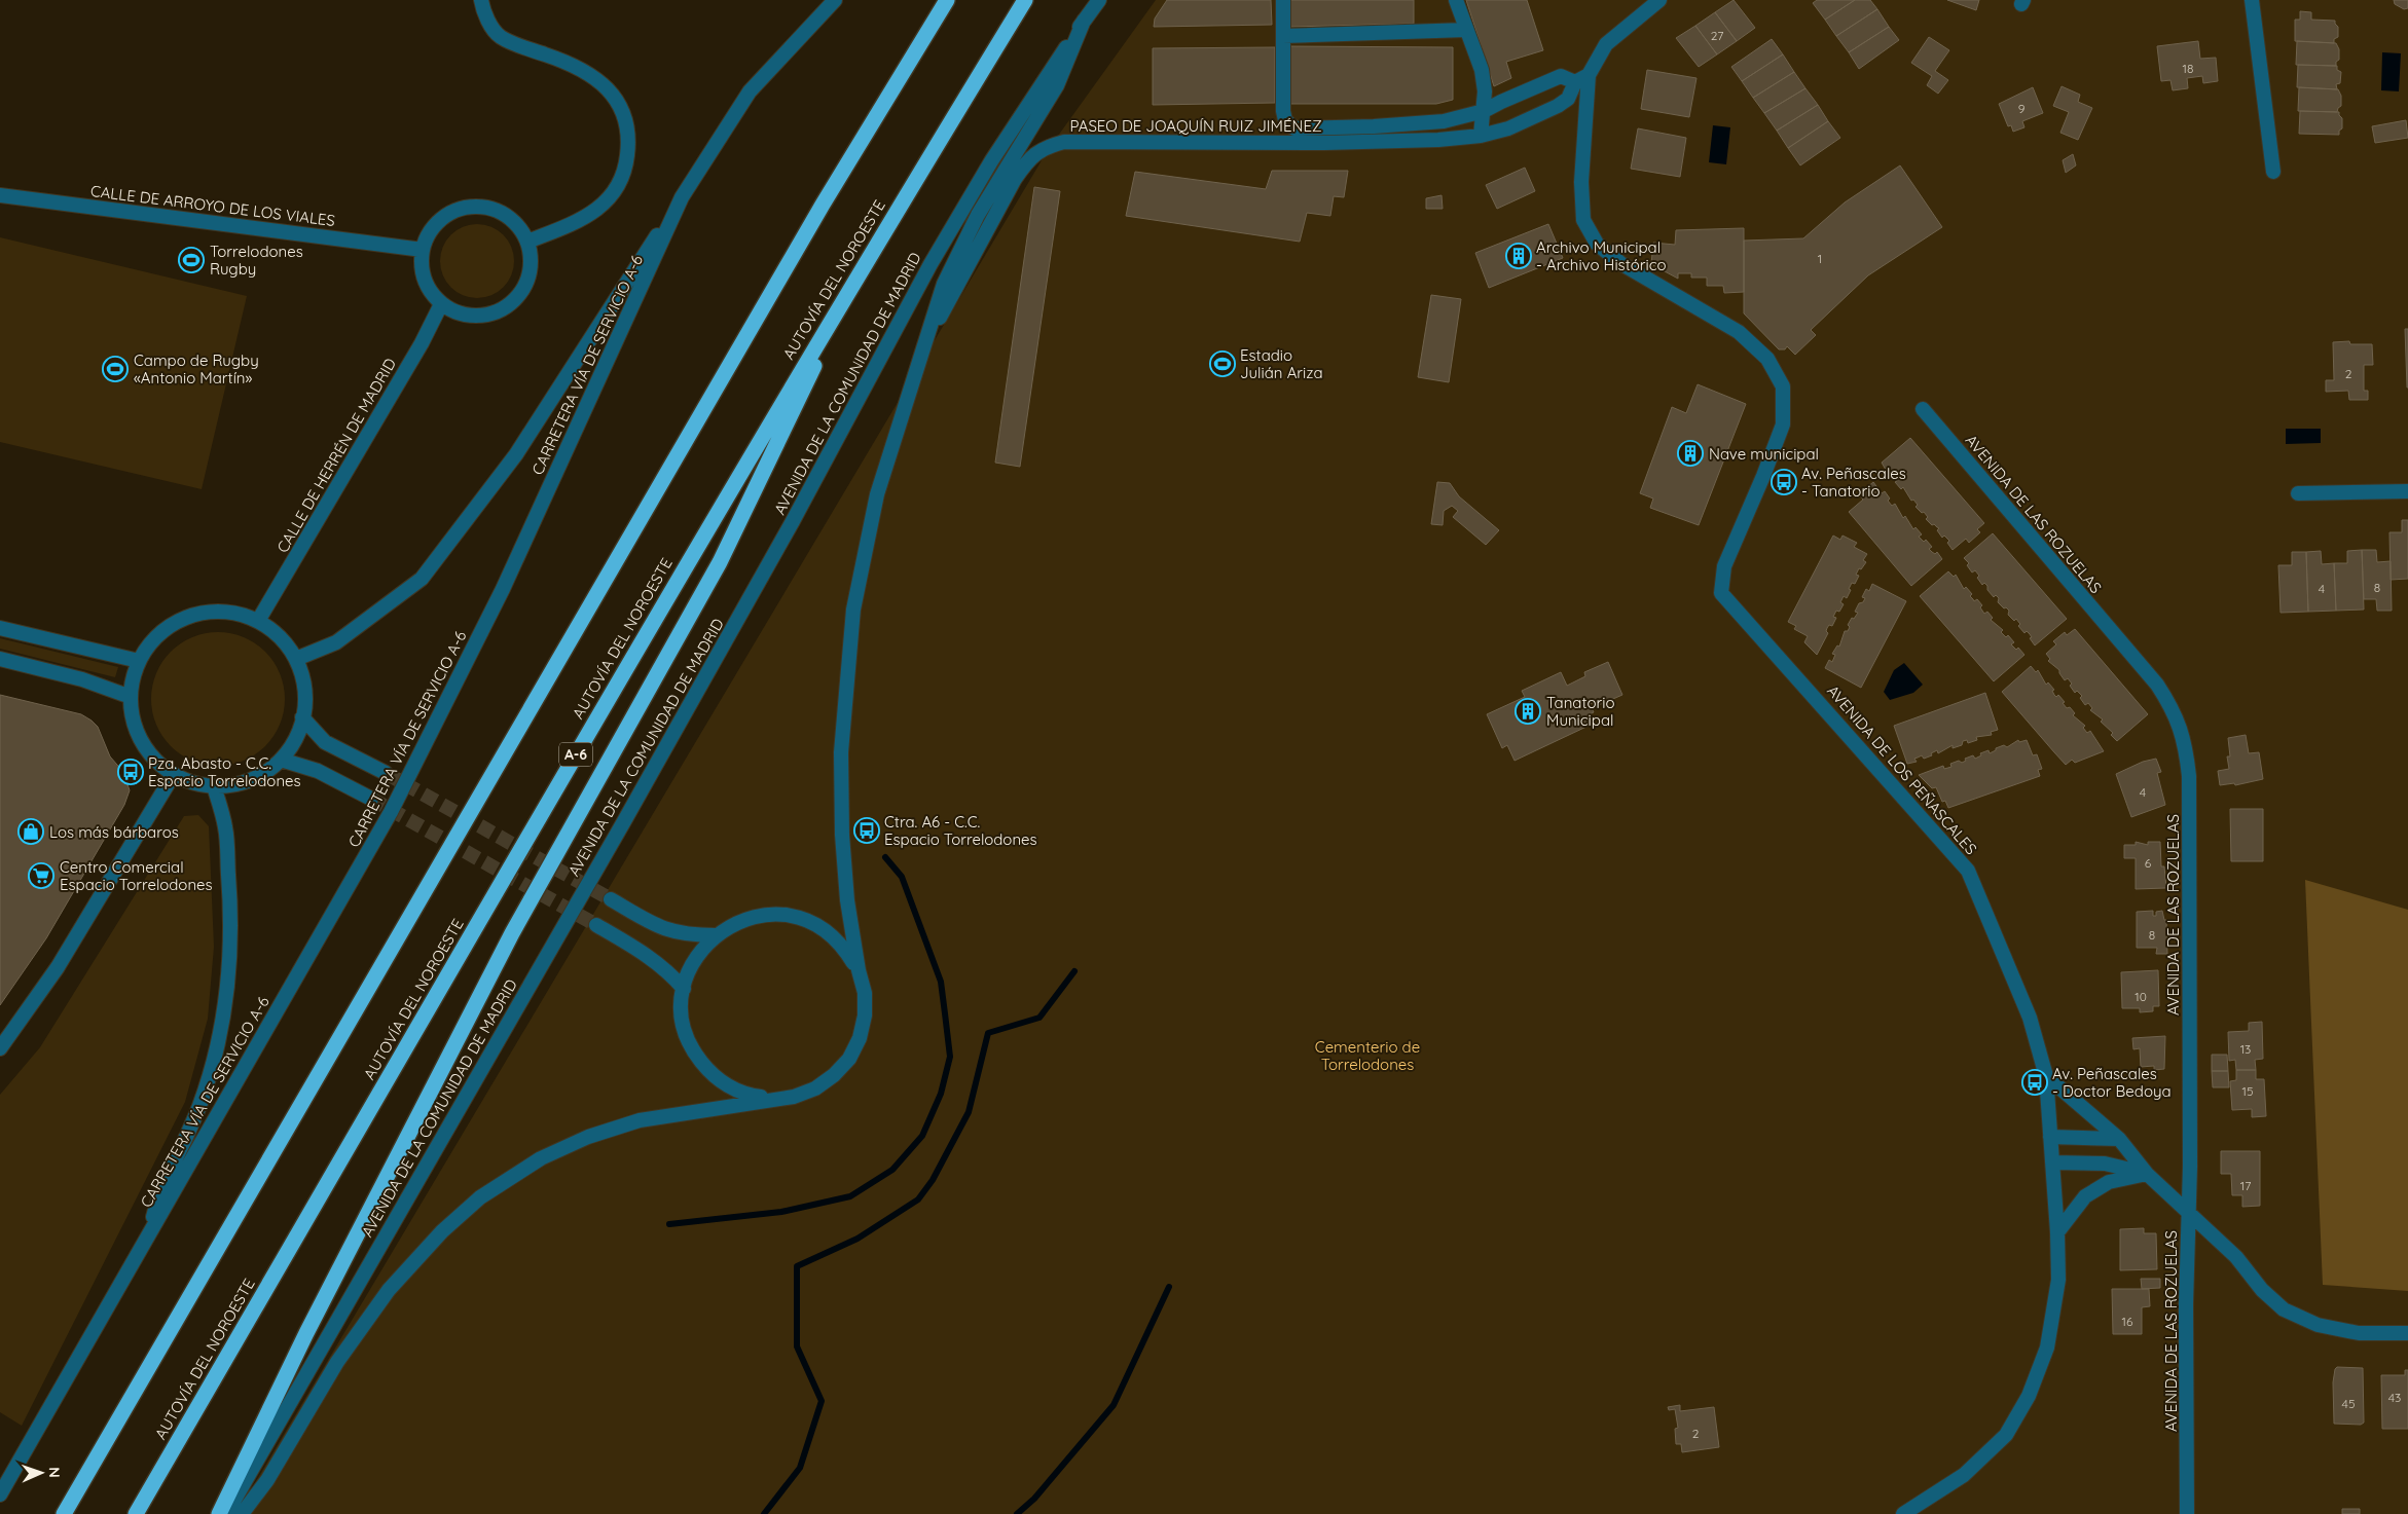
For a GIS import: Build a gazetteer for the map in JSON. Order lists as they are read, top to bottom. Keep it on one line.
{"streets":{"highway":["AUTOVÍA DEL NOROESTE","A-6"],"street":["PASEO DE JOAQUÍN RUIZ JIMÉNEZ","CALLE DE ARROYO DE LOS VIALES","CARRETERA VÍA DE SERVICIO A-6","AVENIDA DE LA COMUNIDAD DE MADRID","CALLE DE HERRÉN DE MADRID","AVENIDA DE LAS ROZUELAS","AVENIDA DE LOS PEÑASCALES"]},"crossings":[["PASEO DE JOAQUÍN RUIZ JIMÉNEZ","AVENIDA DE LOS PEÑASCALES"],["CALLE DE ARROYO DE LOS VIALES","CALLE DE HERRÉN DE MADRID"]],"parks":["Cementerio de Torrelodones"],"places":{"building":["Archivo Municipal - Archivo Histórico","Nave municipal","Tanatorio Municipal"],"sports":["Torrelodones Rugby","Estadio Julián Ariza","Campo de Rugby «Antonio Martín»"],"bus stop":["Av. Peñascales - Tanatorio","Pza. Abasto - C.C. Espacio Torrelodones","Ctra. A6 - C.C. Espacio Torrelodones","Av. Peñascales - Doctor Bedoya"],"shop":["Los más bárbaros"],"supermarket":["Centro Comercial Espacio Torrelodones"]},"house_numbers":["27","18","9","1","2","8","4","4","6","8","10","13","15","17","16","43","45","2"],"north":"right"}
